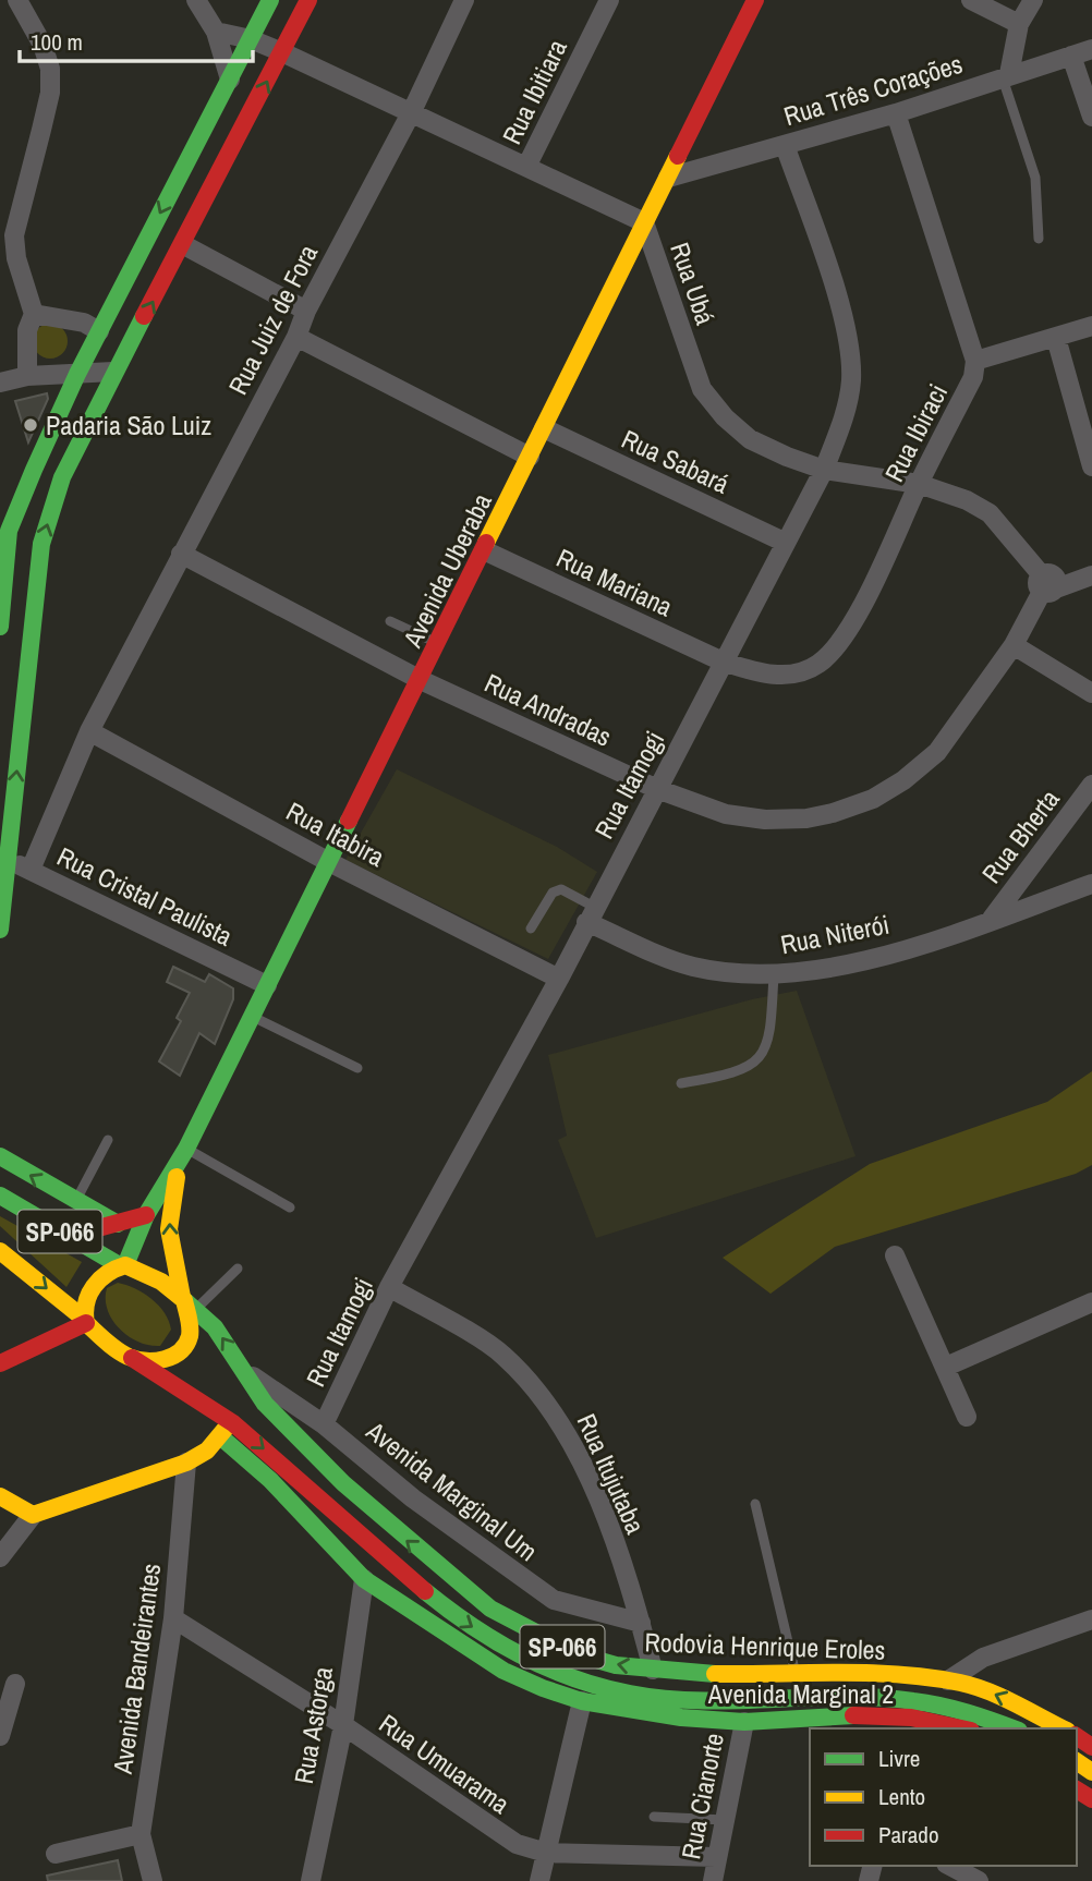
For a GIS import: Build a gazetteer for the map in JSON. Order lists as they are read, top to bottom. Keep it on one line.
{"streets":{"main road":["Avenida Uberaba","SP-066","Rodovia Henrique Eroles","Avenida Marginal 2"],"street":["Rua Três Corações","Rua Ibitiara","Rua Ubá","Rua Juiz de Fora","Rua Ibiraci","Rua Sabará","Rua Mariana","Rua Andradas","Rua Itamogi","Rua Itabira","Rua Bherta","Rua Cristal Paulista","Rua Niterói","Rua Itujutaba","Avenida Marginal Um","Avenida Bandeirantes","Rua Astorga","Rua Umuarama","Rua Cianorte"]},"crossings":[["Rua Três Corações","Rua Ibiraci"],["Rua Três Corações","Avenida Uberaba"],["Rua Três Corações","Rua Itamogi"],["Rua Ibitiara","Rua Ubá"],["Rua Ubá","Rua Juiz de Fora"],["Rua Ubá","Rua Ibiraci"],["Rua Ubá","Avenida Uberaba"],["Rua Ubá","Rua Andradas"],["Rua Ubá","Rua Itamogi"],["Rua Juiz de Fora","Rua Andradas"],["Rua Juiz de Fora","Rua Itabira"],["Rua Juiz de Fora","Rua Cristal Paulista"],["Rua Ibiraci","Rua Mariana"],["Rua Ibiraci","Rua Itamogi"],["Rua Sabará","Avenida Uberaba"],["Rua Sabará","Rua Itamogi"],["Avenida Uberaba","Rua Mariana"],["Avenida Uberaba","Rua Andradas"],["Avenida Uberaba","Rua Itabira"],["Avenida Uberaba","Rua Cristal Paulista"],["Avenida Uberaba","SP-066"],["Avenida Uberaba","Rodovia Henrique Eroles"],["Rua Mariana","Rua Itamogi"],["Rua Andradas","Rua Itamogi"],["Rua Itamogi","Rua Itabira"],["Rua Itamogi","Rua Niterói"],["Rua Itamogi","Rua Itujutaba"],["Rua Itamogi","Avenida Marginal Um"],["Rua Bherta","Rua Niterói"],["SP-066","Rodovia Henrique Eroles"],["Rua Itujutaba","Avenida Marginal Um"],["Rua Itujutaba","Rodovia Henrique Eroles"],["Avenida Marginal Um","Rodovia Henrique Eroles"],["Avenida Bandeirantes","Rua Umuarama"],["Avenida Marginal 2","Rua Astorga"],["Avenida Marginal 2","Rua Cianorte"],["Rua Astorga","Rua Umuarama"],["Rua Umuarama","Rua Cianorte"]],"places":["Padaria São Luiz"],"legend":["Livre","Lento","Parado"],"scale_bar":"100 m"}
